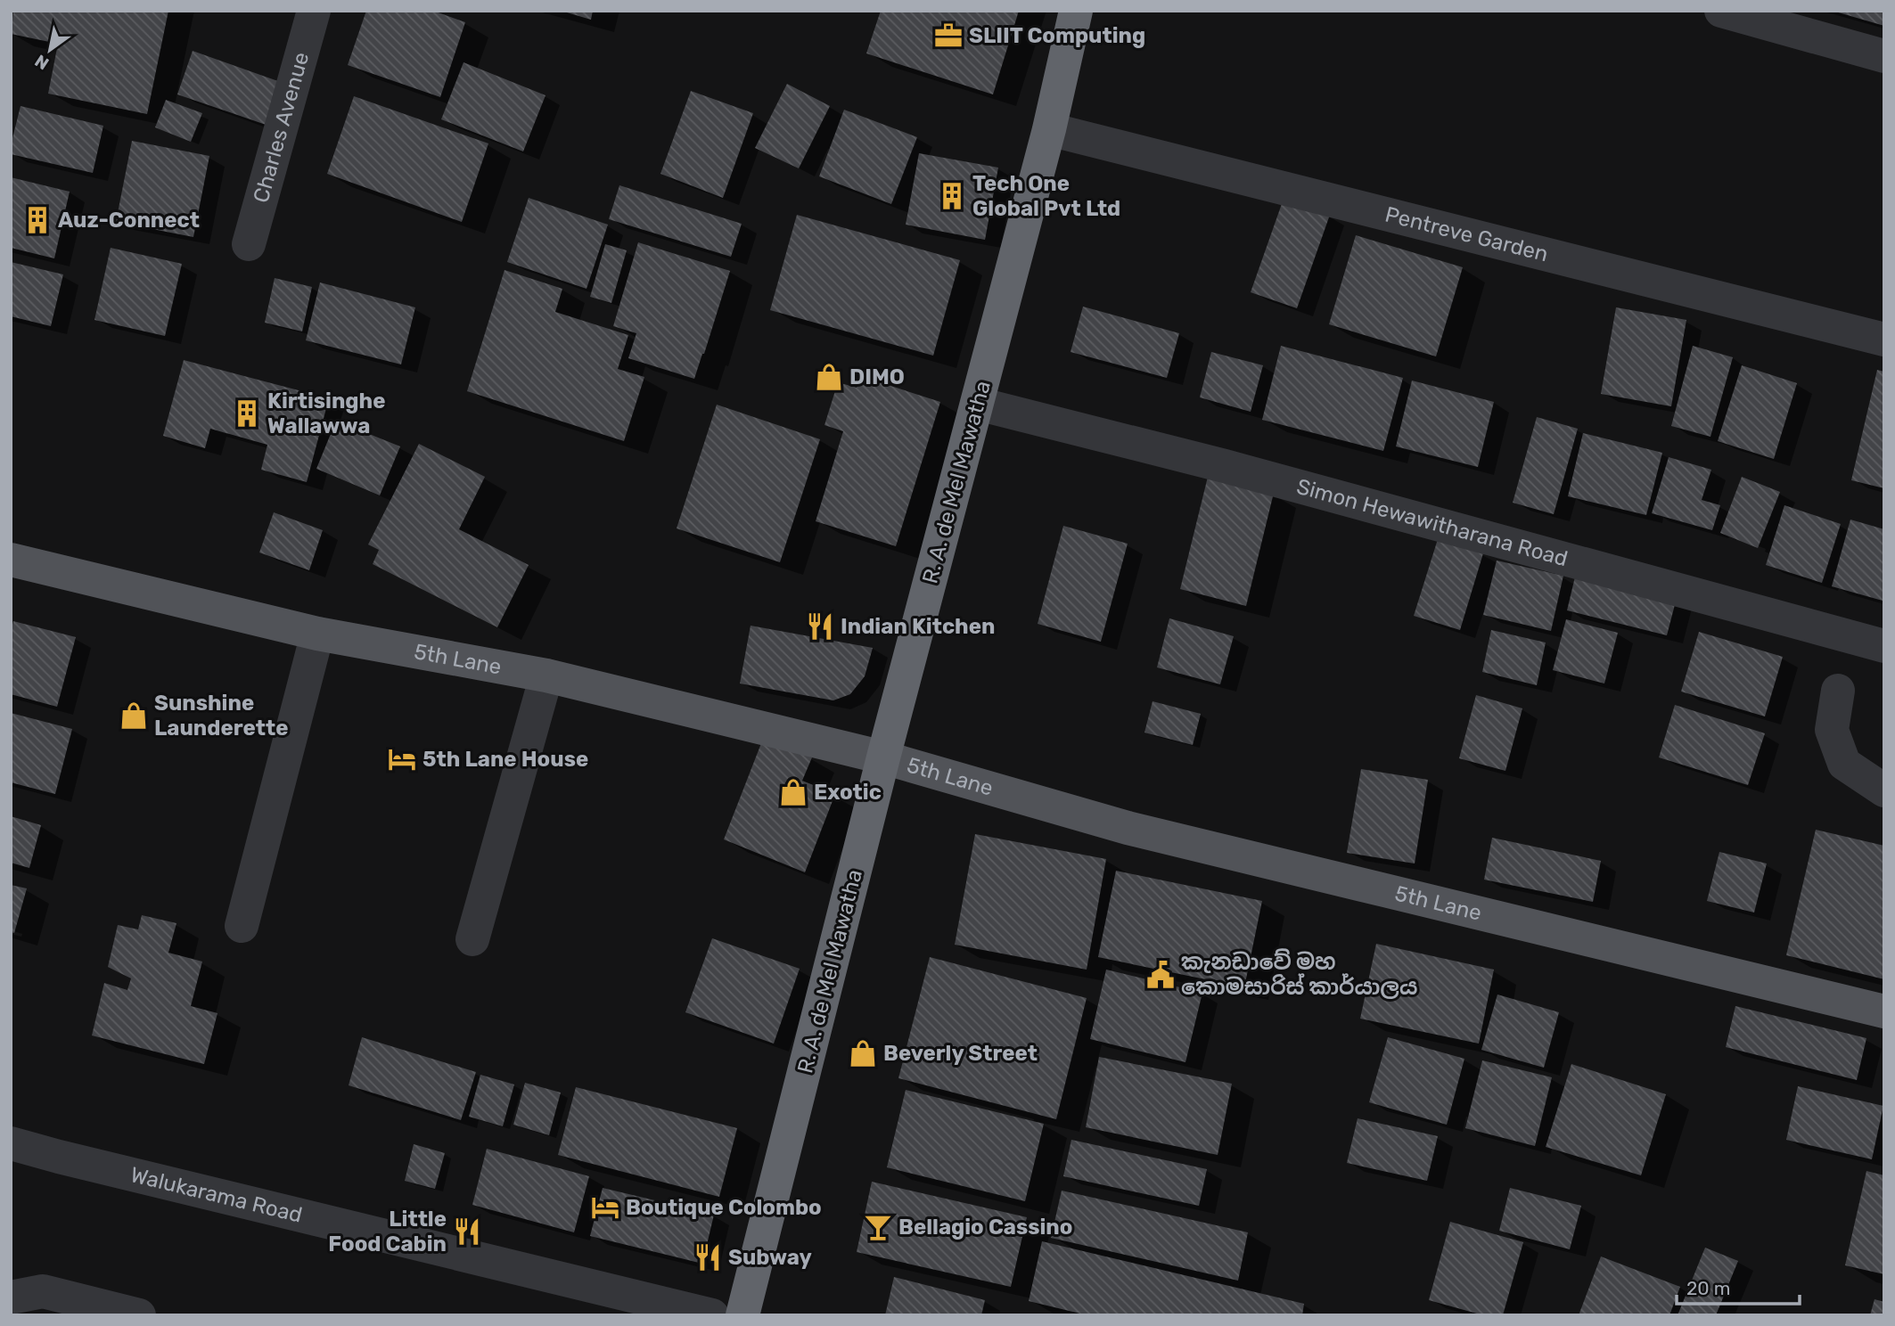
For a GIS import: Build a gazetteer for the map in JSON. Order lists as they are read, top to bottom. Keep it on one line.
{"streets":{"highway":["R. A. de Mel Mawatha"],"main road":["5th Lane"],"street":["Charles Avenue","Pentreve Garden","Simon Hewawitharana Road","Walukarama Road"]},"crossings":[["Pentreve Garden","R. A. de Mel Mawatha"],["R. A. de Mel Mawatha","Simon Hewawitharana Road"],["R. A. de Mel Mawatha","5th Lane"]],"places":{"office":["SLIIT Computing"],"building":["Tech One Global Pvt Ltd","Auz-Connect","Kirtisinghe Wallawwa"],"shop":["DIMO","Sunshine Launderette","Exotic","Beverly Street"],"restaurant":["Indian Kitchen","Little Food Cabin","Subway"],"hotel":["5th Lane House","Boutique Colombo"],"public building":["කැනඩාවේ මහ කොමසාරිස් කාර්යාලය"],"bar":["Bellagio Cassino"]},"scale_bar":"20 m","north":"bottom left"}
